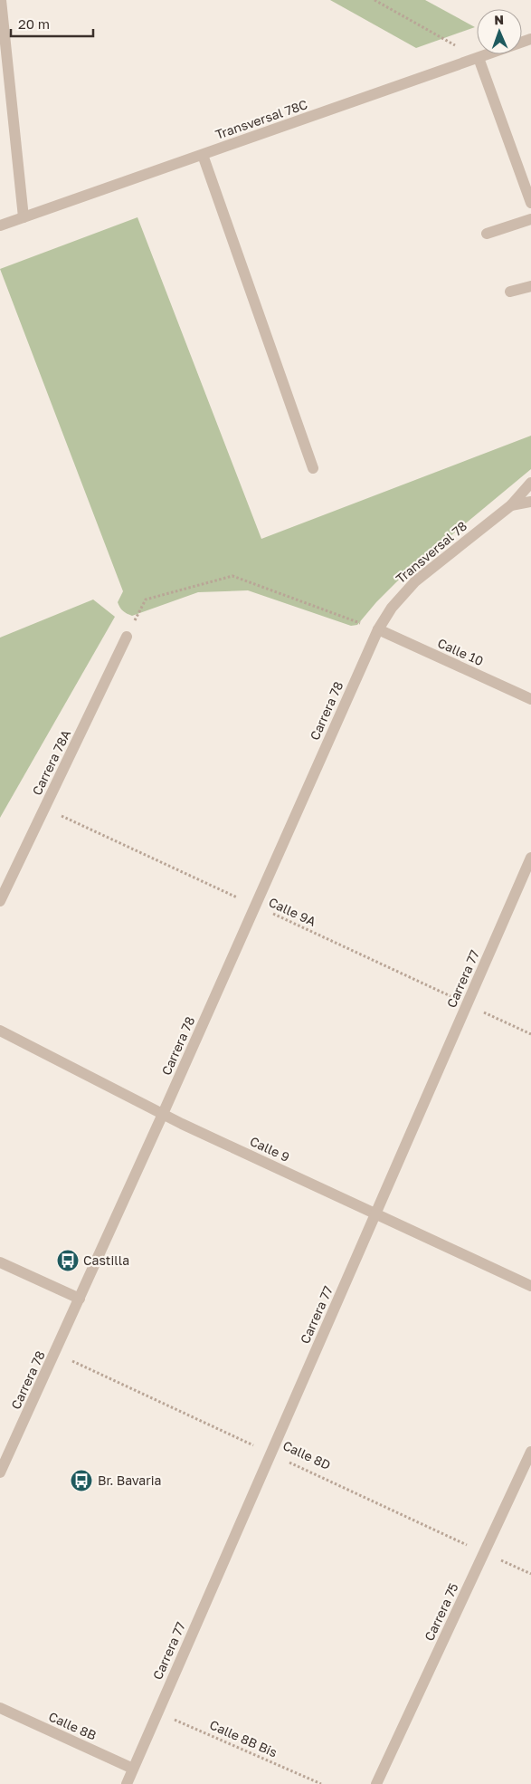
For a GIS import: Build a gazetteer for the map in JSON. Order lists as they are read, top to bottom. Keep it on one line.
{"streets":{"street":["Transversal 78C","Transversal 78","Calle 10","Carrera 78","Carrera 78A","Carrera 77","Calle 9","Carrera 75","Calle 8B"],"path":["Calle 9A","Calle 8D","Calle 8B Bis"]},"crossings":[["Transversal 78","Calle 10"],["Transversal 78","Carrera 78"],["Calle 10","Carrera 78"],["Carrera 78","Calle 9A"],["Carrera 78","Calle 9"],["Carrera 78A","Calle 9A"],["Calle 9A","Carrera 77"],["Carrera 77","Calle 9"],["Carrera 77","Calle 8D"],["Carrera 77","Calle 8B"],["Carrera 77","Calle 8B Bis"],["Calle 8D","Carrera 75"]],"places":{"bus stop":["Castilla","Br. Bavaria"]},"scale_bar":"20 m","north":"top"}
